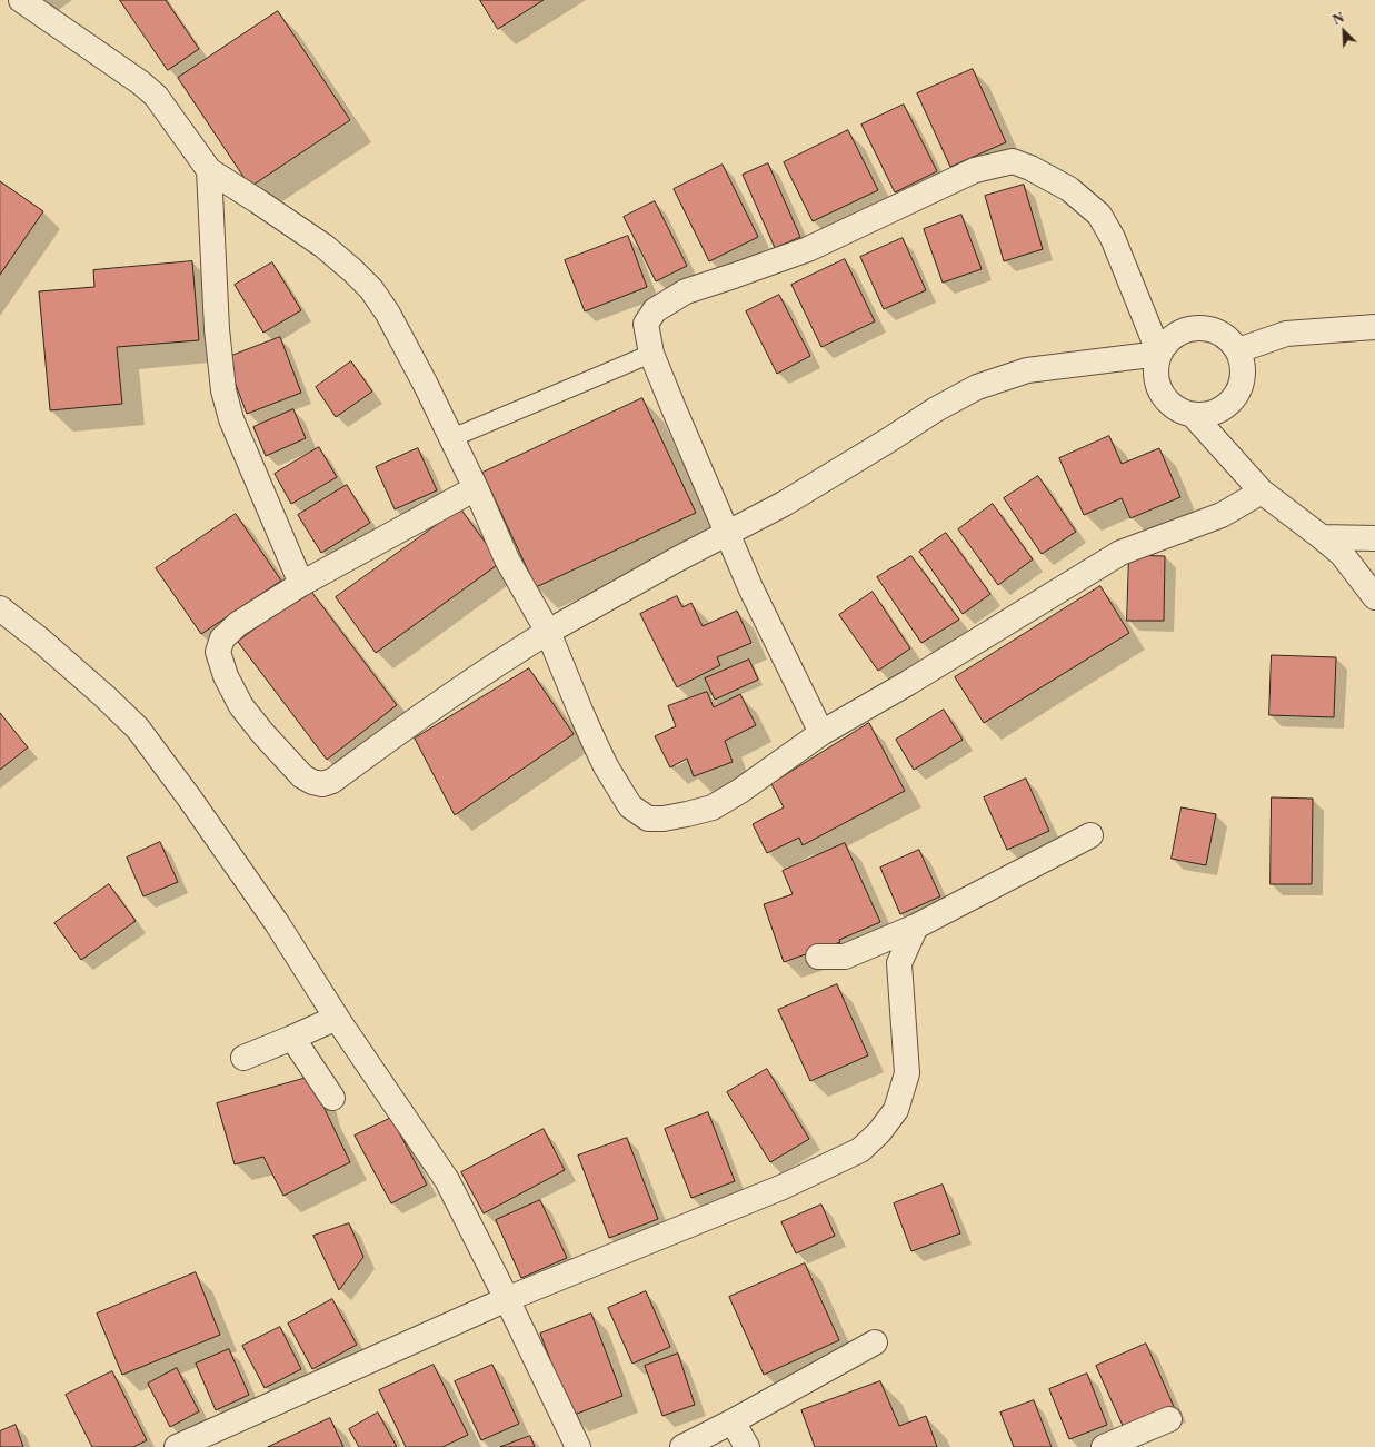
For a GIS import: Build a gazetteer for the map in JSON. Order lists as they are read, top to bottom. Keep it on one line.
{"north":"top left"}
